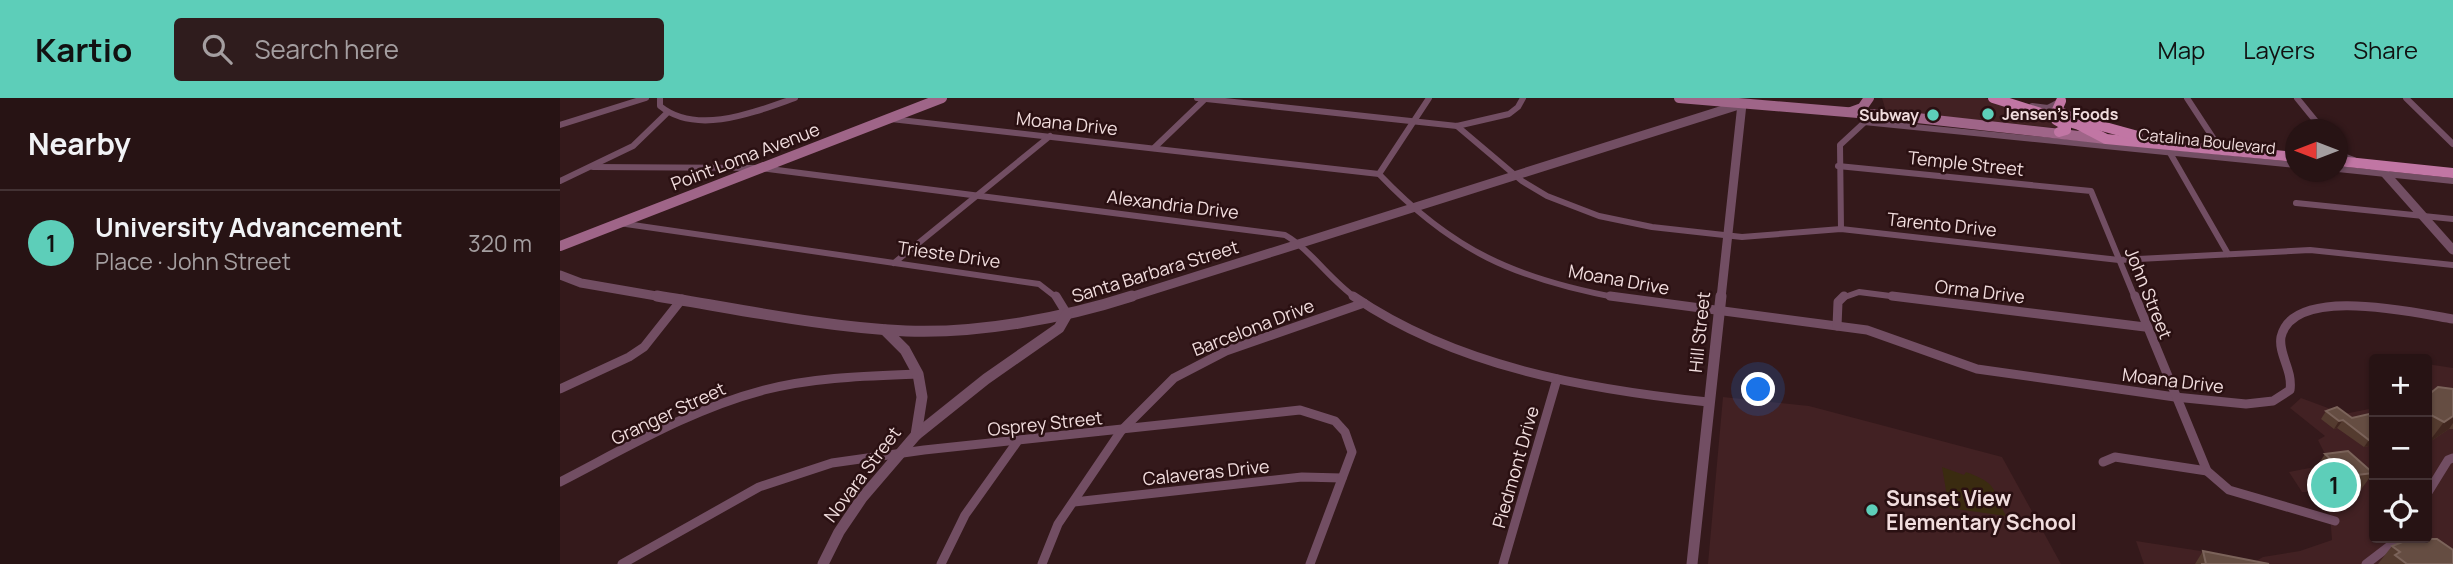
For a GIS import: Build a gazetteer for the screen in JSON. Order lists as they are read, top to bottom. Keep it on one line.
{"streets":{"main road":["Catalina Boulevard","Point Loma Avenue"],"street":["Moana Drive","Temple Street","Alexandria Drive","Tarento Drive","Trieste Drive","Santa Barbara Street","Orma Drive","John Street","Barcelona Drive","Hill Street","Granger Street","Osprey Street","Piedmont Drive","Calaveras Drive","Novara Street"]},"crossings":[["Moana Drive","Point Loma Avenue"],["Moana Drive","Santa Barbara Street"],["Moana Drive","Orma Drive"],["Moana Drive","John Street"],["Moana Drive","Hill Street"],["Catalina Boulevard","Santa Barbara Street"],["Catalina Boulevard","Hill Street"],["Point Loma Avenue","Alexandria Drive"],["Point Loma Avenue","Trieste Drive"],["Temple Street","John Street"],["Alexandria Drive","Santa Barbara Street"],["Alexandria Drive","Barcelona Drive"],["Alexandria Drive","Hill Street"],["Alexandria Drive","Piedmont Drive"],["Tarento Drive","Santa Barbara Street"],["Tarento Drive","John Street"],["Tarento Drive","Hill Street"],["Trieste Drive","Santa Barbara Street"],["Santa Barbara Street","Hill Street"],["Santa Barbara Street","Novara Street"],["Orma Drive","John Street"],["Barcelona Drive","Osprey Street"],["Barcelona Drive","Calaveras Drive"],["Granger Street","Novara Street"],["Osprey Street","Calaveras Drive"],["Osprey Street","Novara Street"]],"places":["Jensen's Foods","Subway","Sunset View Elementary School"],"north":"left","page":{"header":"Kartio","search":"Search here","nav":["Map","Layers","Share"],"heading":"Nearby","list":[{"mark":"1","name":"University Advancement","note":"Place · John Street","value":"320 m"}],"map_buttons":["+","−"],"pins":"1"}}
